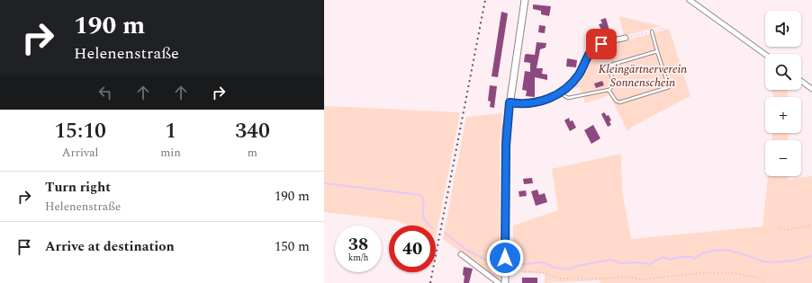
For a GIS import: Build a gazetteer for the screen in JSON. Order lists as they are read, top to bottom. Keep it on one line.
{"parks":["Kleingärtnerverein Sonnenschein"],"page":{"turn":["190 m","Helenenstraße"],"map_buttons":["+","−"],"eta":["15:10","Arrival","1","min","340","m"],"list":[{"name":"Turn right","note":"Helenenstraße","value":"190 m"},{"name":"Arrive at destination","value":"150 m"}],"speed":"38 km/h","limit":"40"}}
